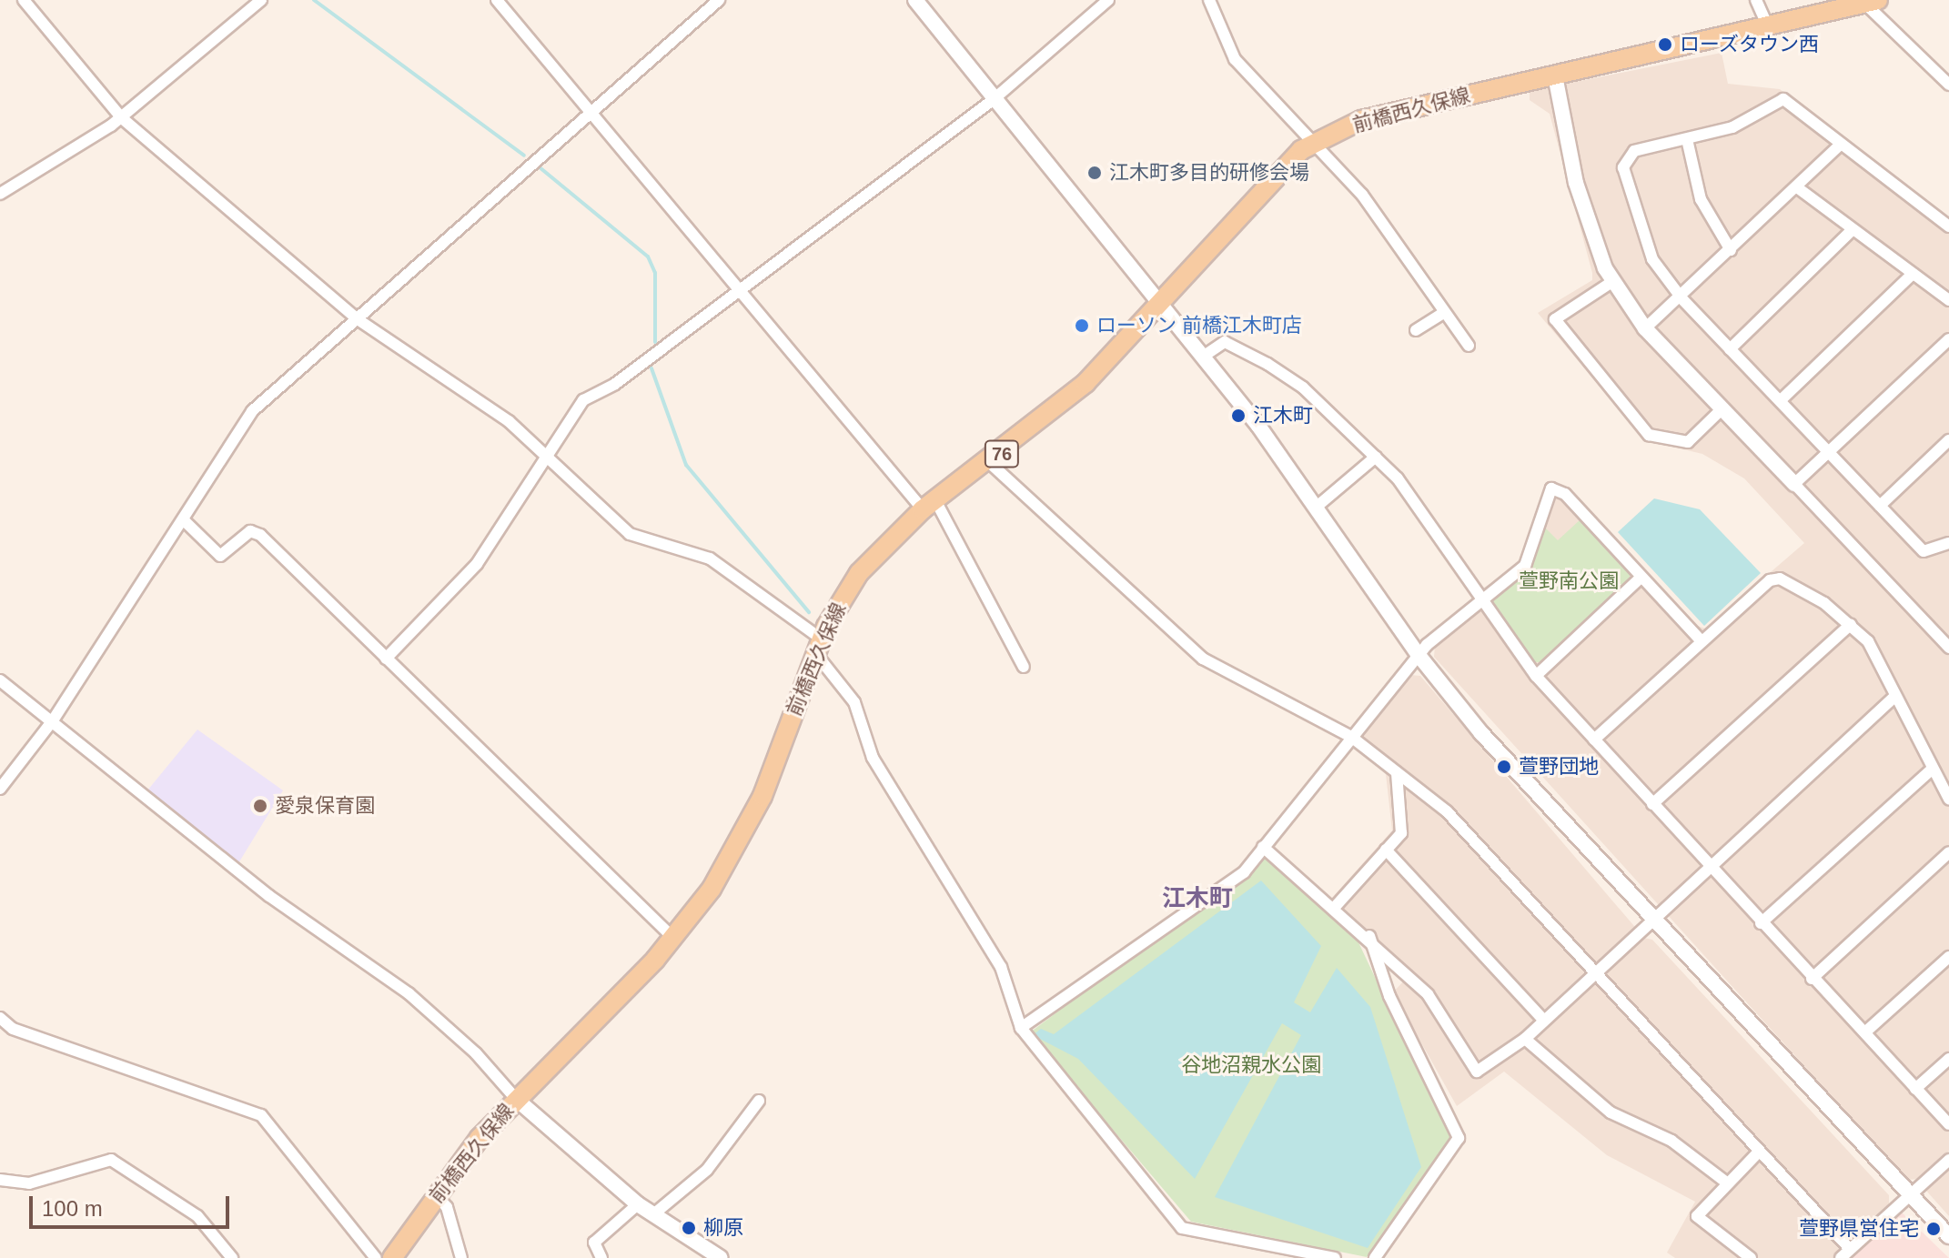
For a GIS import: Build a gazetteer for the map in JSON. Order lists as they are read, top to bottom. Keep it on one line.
{"streets":{"main road":["前橋西久保線","76"]},"districts":["江木町"],"parks":["萱野南公園","谷地沼親水公園"],"places":["ローズタウン西","江木町多目的研修会場","ローソン 前橋江木町店","江木町","萱野団地","愛泉保育園","柳原","萱野県営住宅"],"scale_bar":"100 m"}
